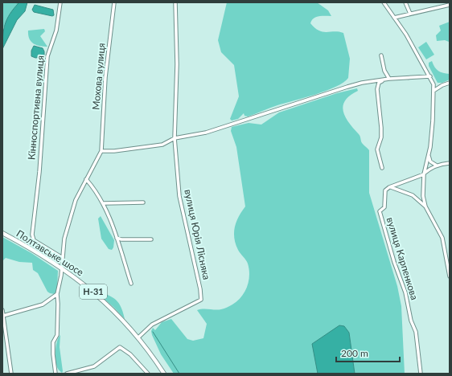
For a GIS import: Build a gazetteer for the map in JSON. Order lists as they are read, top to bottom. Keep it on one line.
{"streets":{"main road":["Полтавське шосе","Н-31"],"street":["Мохова вулиця","Кінноспортивна вулиця","вулиця Юрія Лісняка","вулиця Карпенкова"]},"crossings":[["Мохова вулиця","Кінноспортивна вулиця"],["Мохова вулиця","Полтавське шосе"],["вулиця Юрія Лісняка","Полтавське шосе"]],"scale_bar":"200 m"}
